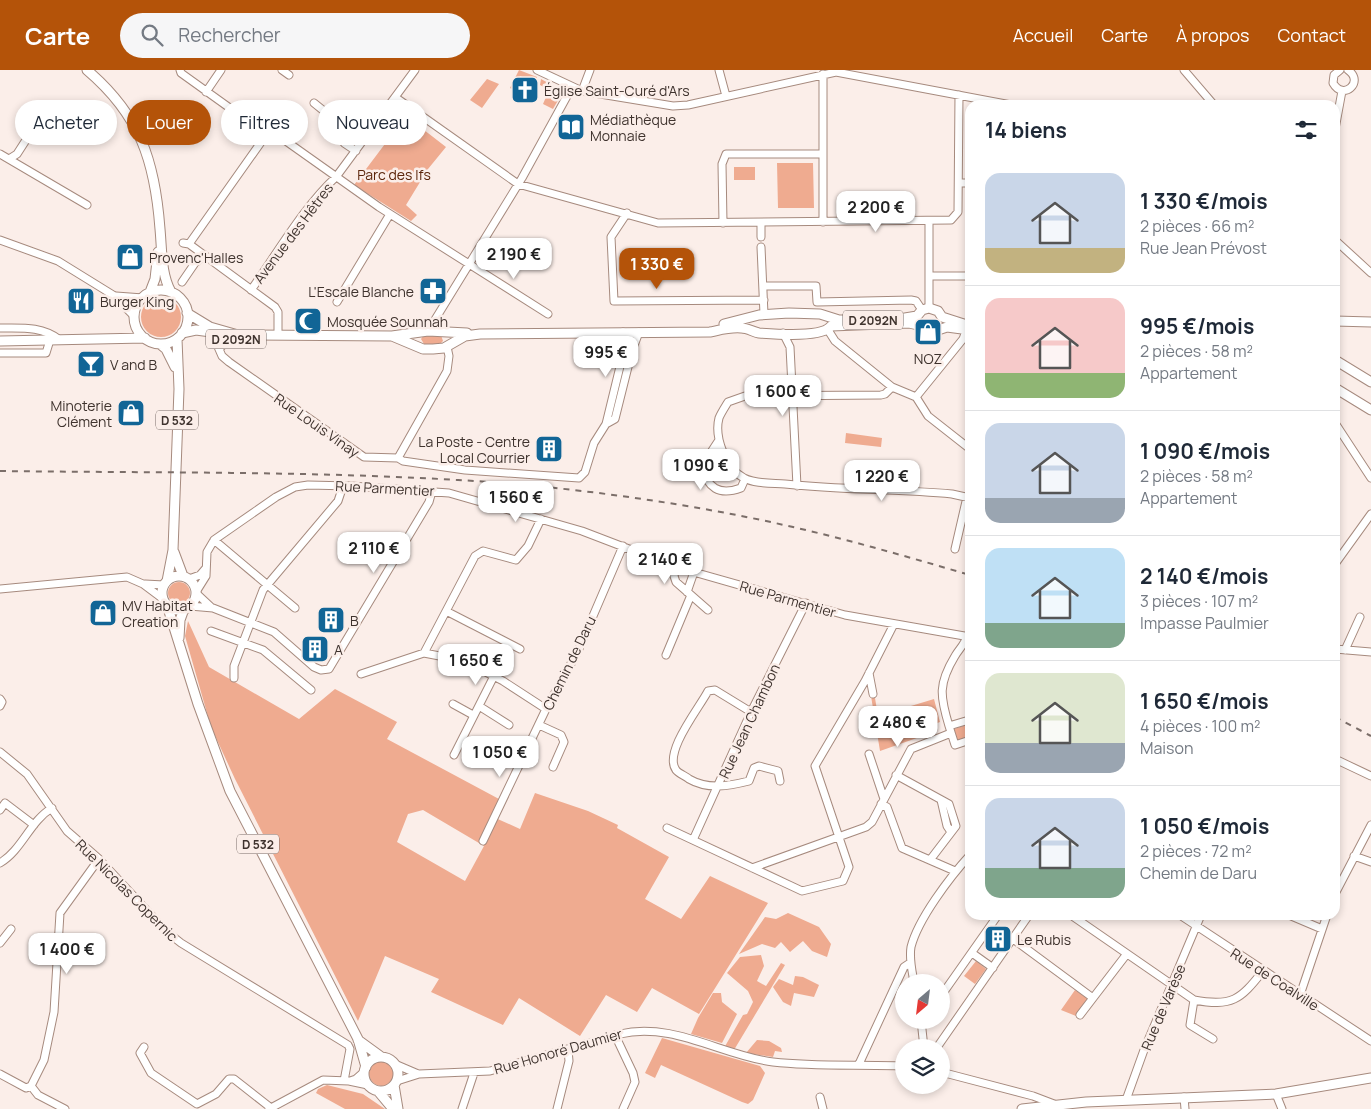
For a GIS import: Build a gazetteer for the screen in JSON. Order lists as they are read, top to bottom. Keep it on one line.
{"streets":{"main road":["D 2092N","D 532"],"street":["Avenue des Hêtres","Rue Louis Vinay","Rue Parmentier","Chemin de Daru","Rue Jean Chambon","Rue Nicolas Copernic","Rue de Coalville","Rue de Varèse","Rue Honoré Daumier"]},"crossings":[["Avenue des Hêtres","D 2092N"],["D 2092N","D 532"],["D 2092N","Rue Louis Vinay"],["D 532","Rue Honoré Daumier"],["Rue Parmentier","Chemin de Daru"],["Rue Parmentier","Rue Jean Chambon"],["Rue de Coalville","Rue de Varèse"]],"parks":["Parc des Ifs"],"places":{"church":["Église Saint-Curé d'Ars"],"library":["Médiathèque Monnaie"],"shop":["Provenc'Halles","NOZ","Minoterie Clément","MV Habitat Creation"],"pharmacy":["L'Escale Blanche"],"restaurant":["Burger King"],"mosque":["Mosquée Sounnah"],"bar":["V and B"],"building":["La Poste - Centre Local Courrier","B","A","Le Rubis"]},"north":"bottom left","page":{"header":"Carte","search":"Rechercher","nav":["Accueil","Carte","À propos","Contact"],"chip":["Acheter","Louer","Filtres","Nouveau"],"heading":"14 biens","list":[{"name":"1 330 €/mois","note":"2 pièces · 66 m² · Rue Jean Prévost"},{"name":"995 €/mois","note":"2 pièces · 58 m² · Appartement"},{"name":"1 090 €/mois","note":"2 pièces · 58 m² · Appartement"},{"name":"2 140 €/mois","note":"3 pièces · 107 m² · Impasse Paulmier"},{"name":"1 650 €/mois","note":"4 pièces · 100 m² · Maison"},{"name":"1 050 €/mois","note":"2 pièces · 72 m² · Chemin de Daru"}],"price":["2 200 €","2 190 €","1 330 €","995 €","1 600 €","1 090 €","1 220 €","1 560 €","2 110 €","2 140 €","1 650 €","2 480 €","1 050 €","1 400 €"]}}
